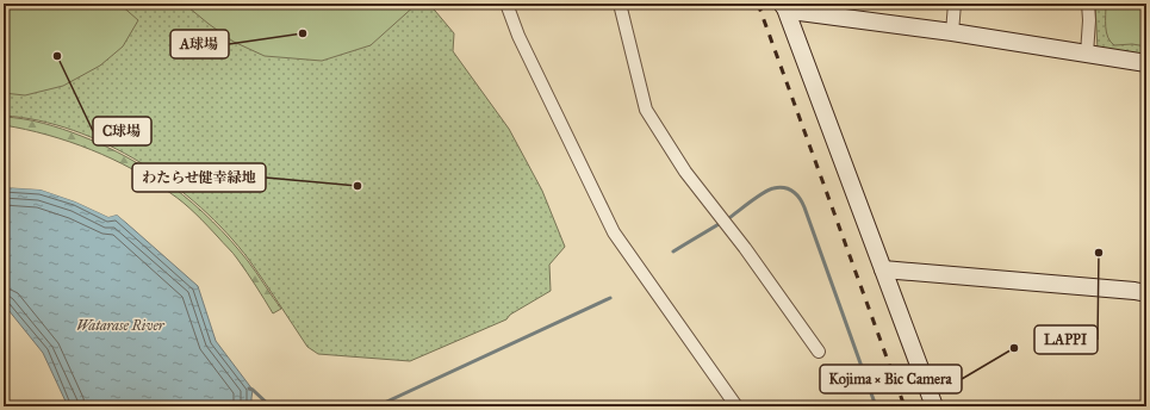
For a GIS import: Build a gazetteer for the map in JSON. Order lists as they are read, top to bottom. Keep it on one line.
{"water":["Watarase River"],"places":["A球場","C球場","わたらせ健幸緑地","LAPPI","Kojima × Bic Camera"]}
